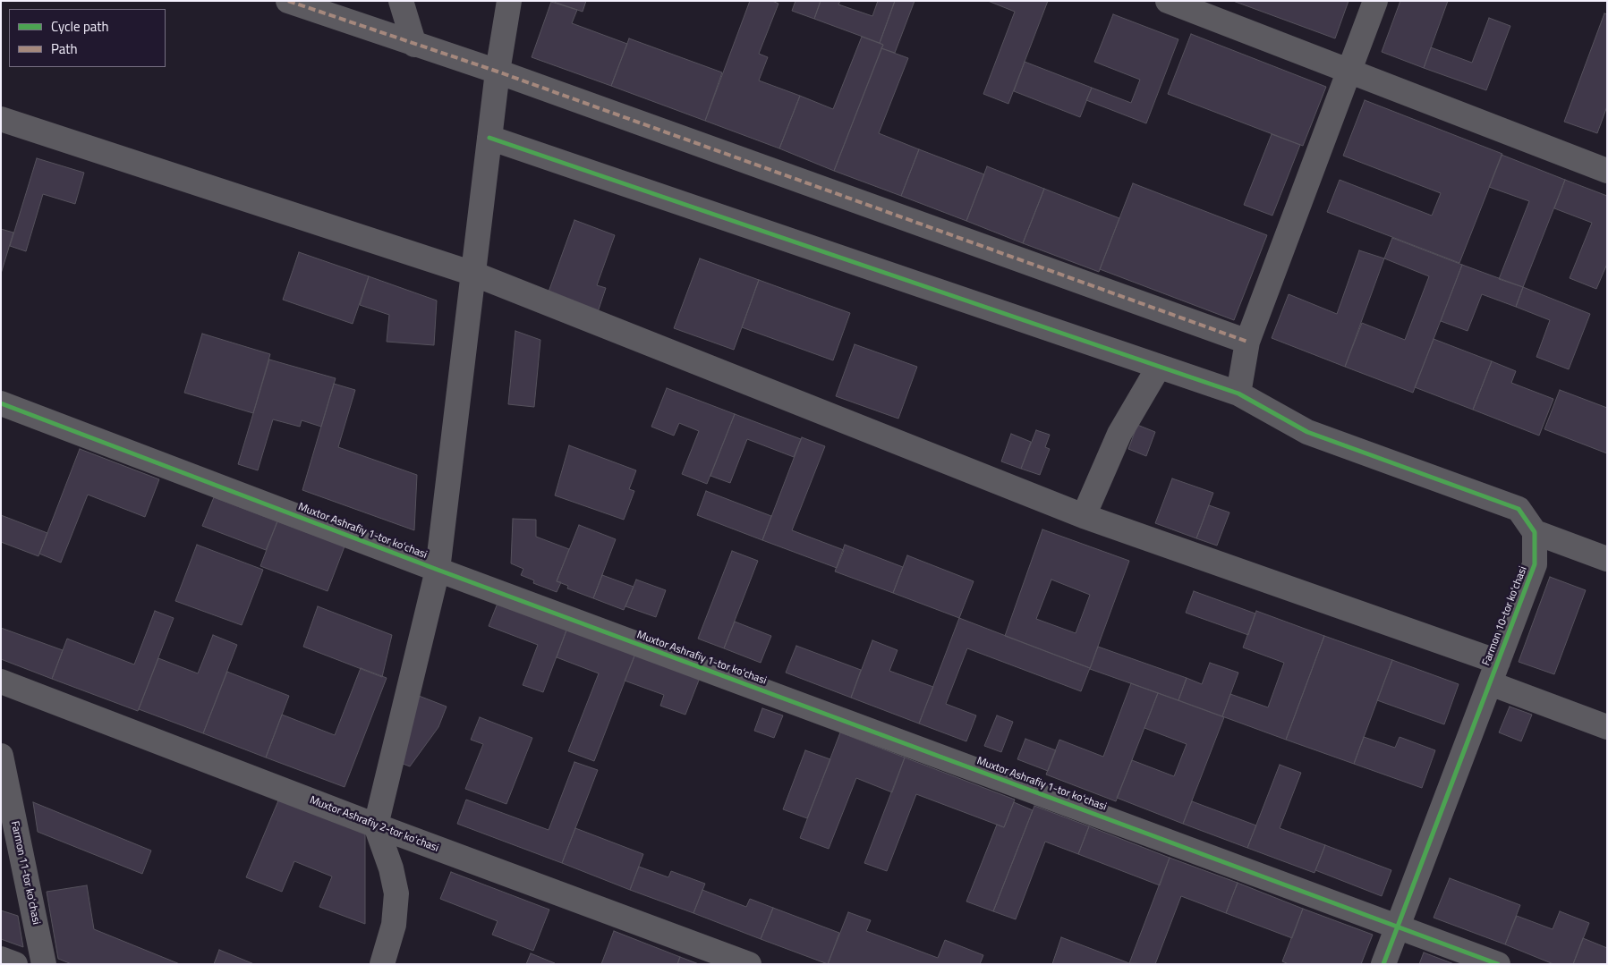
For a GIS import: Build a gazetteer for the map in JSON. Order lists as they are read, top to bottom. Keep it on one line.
{"streets":{"street":["Muxtor Ashrafiy 1-tor koʻchasi","Farmon 10-tor koʻchasi","Muxtor Ashrafiy 2-tor koʻchasi","Farmon 11-tor koʻchasi"]},"crossings":[["Muxtor Ashrafiy 1-tor koʻchasi","Farmon 10-tor koʻchasi"]],"legend":["Cycle path","Path"]}
